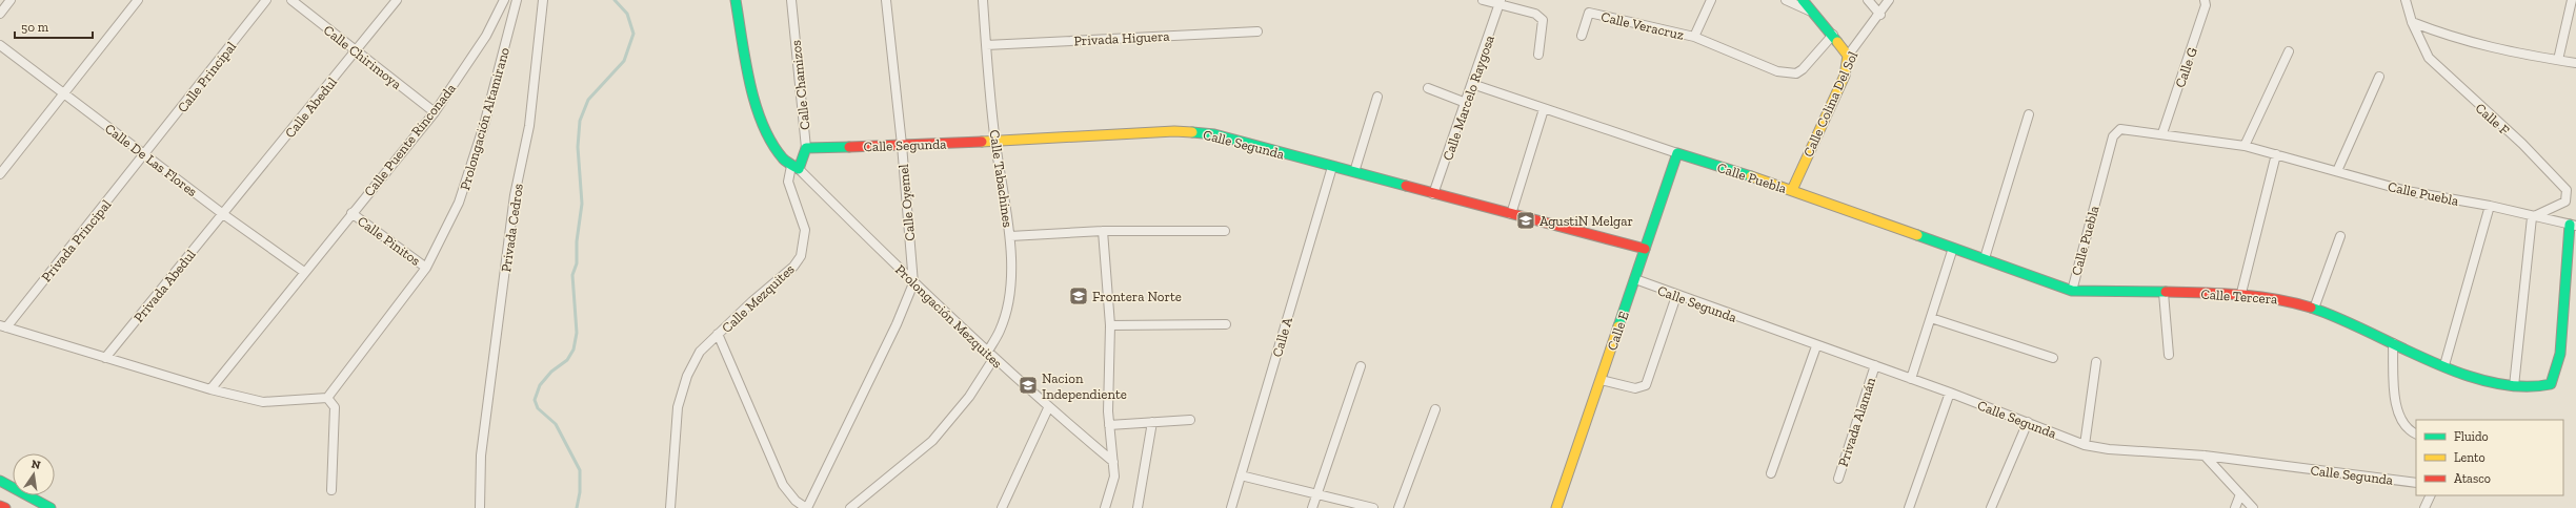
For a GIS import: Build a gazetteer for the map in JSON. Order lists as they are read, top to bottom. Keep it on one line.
{"streets":{"main road":["Calle Chamizos","Calle Colina Del Sol","Calle Segunda","Calle Puebla","Calle Tercera","Calle E"],"street":["Calle Veracruz","Privada Higuera","Calle Chirimoya","Calle G","Calle Principal","Calle Marcelo Raygosa","Calle Abedul","Prolongación Altamirano","Calle F","Calle Puente Rinconada","Calle De Las Flores","Calle Tabachines","Calle Oyemel","Privada Cedros","Privada Principal","Calle Pinitos","Privada Abedul","Calle Mezquites","Prolongación Mezquites","Calle A","Privada Alamán"]},"crossings":[["Privada Higuera","Calle Tabachines"],["Calle Chirimoya","Calle Abedul"],["Calle Chirimoya","Calle Puente Rinconada"],["Calle G","Calle Puebla"],["Calle Principal","Calle De Las Flores"],["Calle Principal","Privada Principal"],["Calle Chamizos","Calle Segunda"],["Calle Chamizos","Calle Mezquites"],["Calle Chamizos","Prolongación Mezquites"],["Calle Marcelo Raygosa","Calle Segunda"],["Calle Marcelo Raygosa","Calle Puebla"],["Calle Colina Del Sol","Calle Puebla"],["Calle Abedul","Calle De Las Flores"],["Calle Abedul","Privada Abedul"],["Prolongación Altamirano","Calle Pinitos"],["Calle F","Calle Puebla"],["Calle Puente Rinconada","Calle De Las Flores"],["Calle Puente Rinconada","Calle Pinitos"],["Calle Segunda","Calle Tabachines"],["Calle Segunda","Calle Oyemel"],["Calle Segunda","Calle E"],["Calle Segunda","Calle A"],["Calle Segunda","Privada Alamán"],["Calle De Las Flores","Privada Principal"],["Calle De Las Flores","Privada Abedul"],["Calle Puebla","Calle Tercera"],["Calle Puebla","Calle E"],["Calle Tabachines","Prolongación Mezquites"],["Calle Oyemel","Calle Mezquites"],["Calle Oyemel","Prolongación Mezquites"],["Calle Mezquites","Prolongación Mezquites"]],"places":{"school or university":["AgustiN Melgar","Frontera Norte","Nacion Independiente"]},"legend":["Fluido","Lento","Atasco"],"scale_bar":"50 m","north":"top"}
